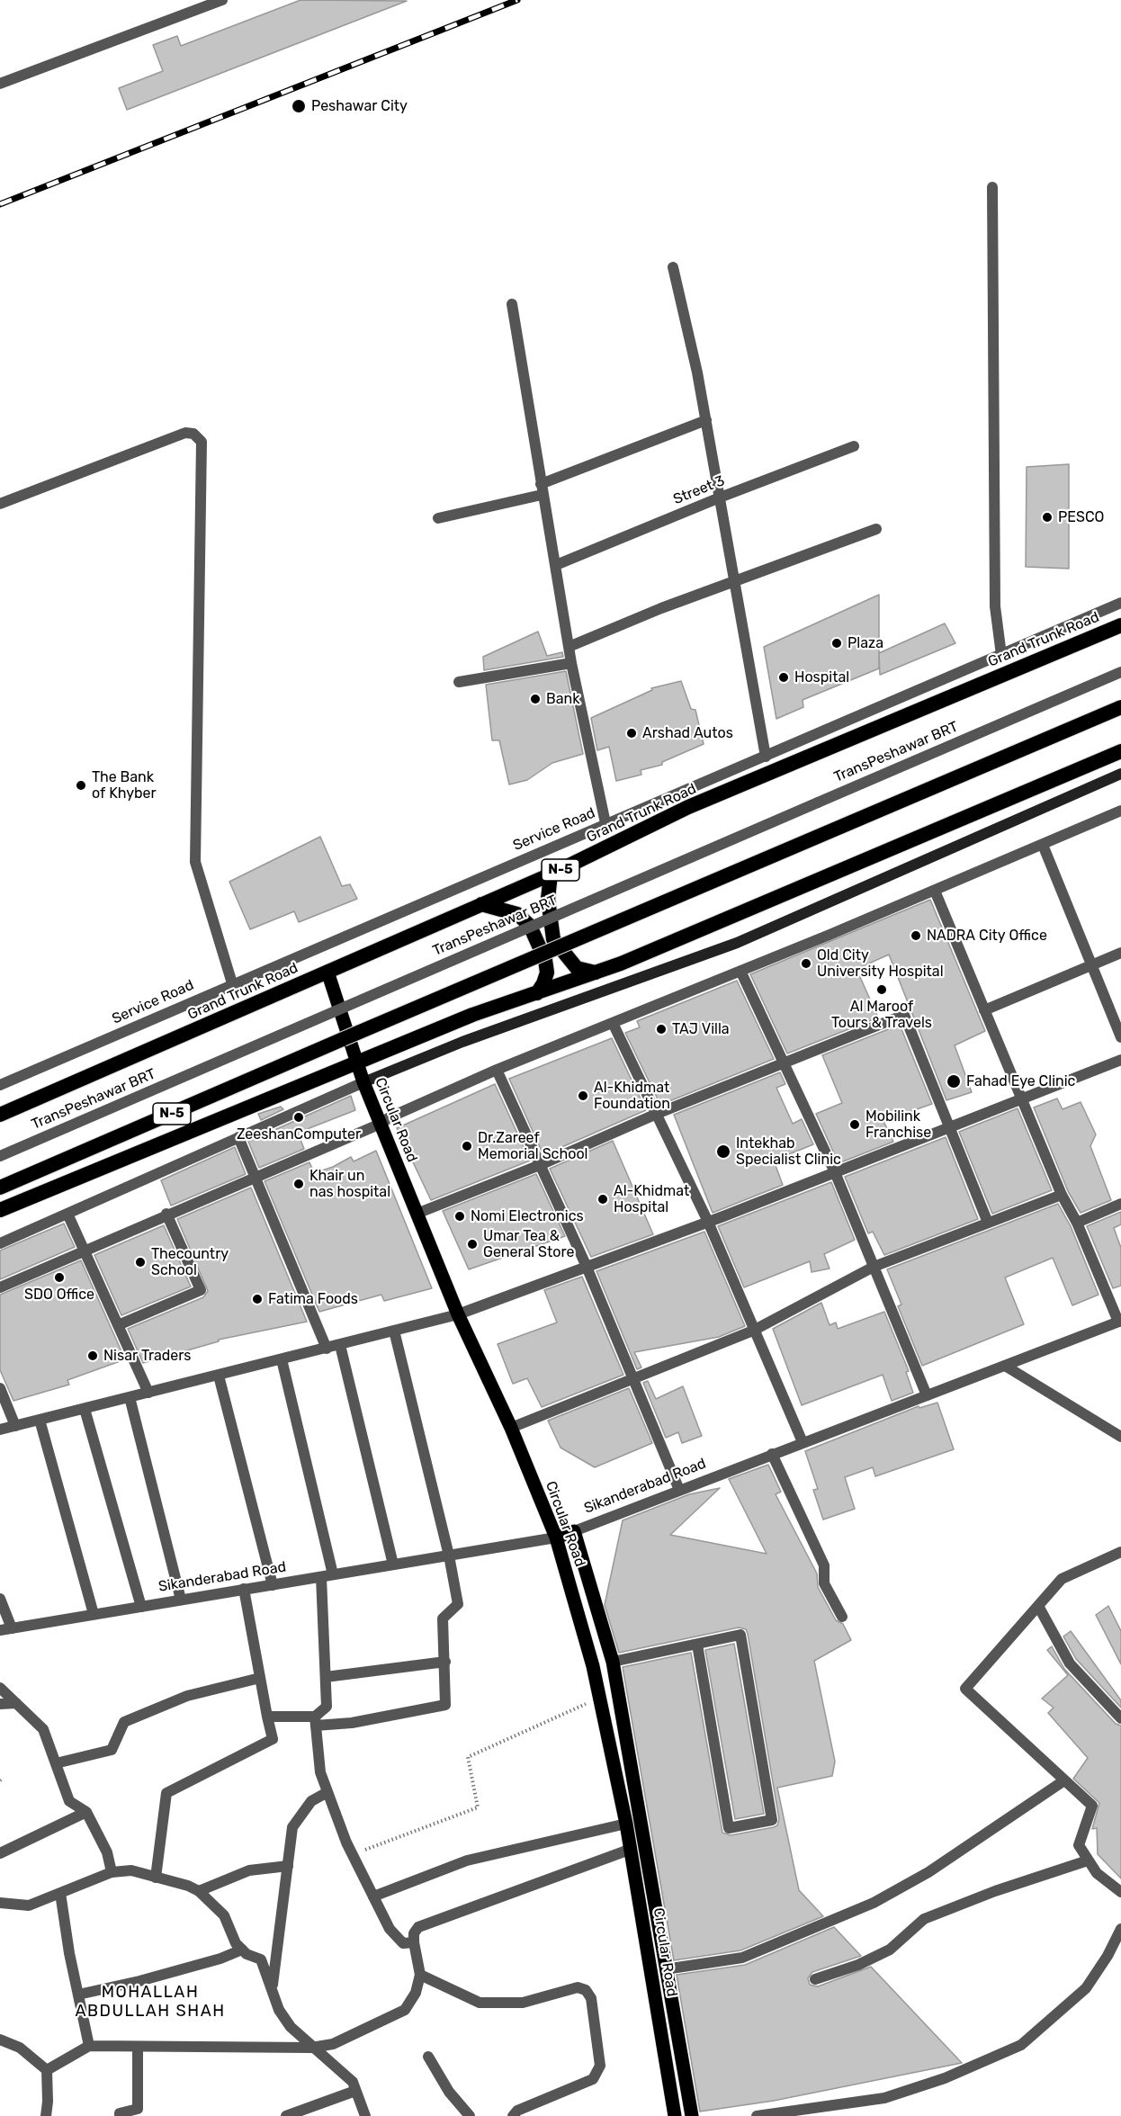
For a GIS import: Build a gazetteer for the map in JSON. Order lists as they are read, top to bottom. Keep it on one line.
{"streets":{"highway":["Grand Trunk Road","N-5"],"main road":["Circular Road","Sikanderabad Road"],"street":["Street 3","TransPeshawar BRT","Service Road"]},"crossings":[["Grand Trunk Road","Circular Road"],["Circular Road","Sikanderabad Road"]],"districts":["MOHALLAH ABDULLAH SHAH"],"places":["Peshawar City","PESCO","Plaza","Hospital","Bank","Arshad Autos","The Bank of Khyber","NADRA City Office","Old City University Hospital","Al Maroof Tours & Travels","TAJ Villa","Fahad Eye Clinic","Al-Khidmat Foundation","ZeeshanComputer","Mobilink Franchise","Dr.Zareef Memorial School","Intekhab Specialist Clinic","Khair un nas hospital","Al-Khidmat Hospital","Nomi Electronics","Umar Tea & General Store","Thecountry School","SDO Office","Fatima Foods","Nisar Traders"]}
